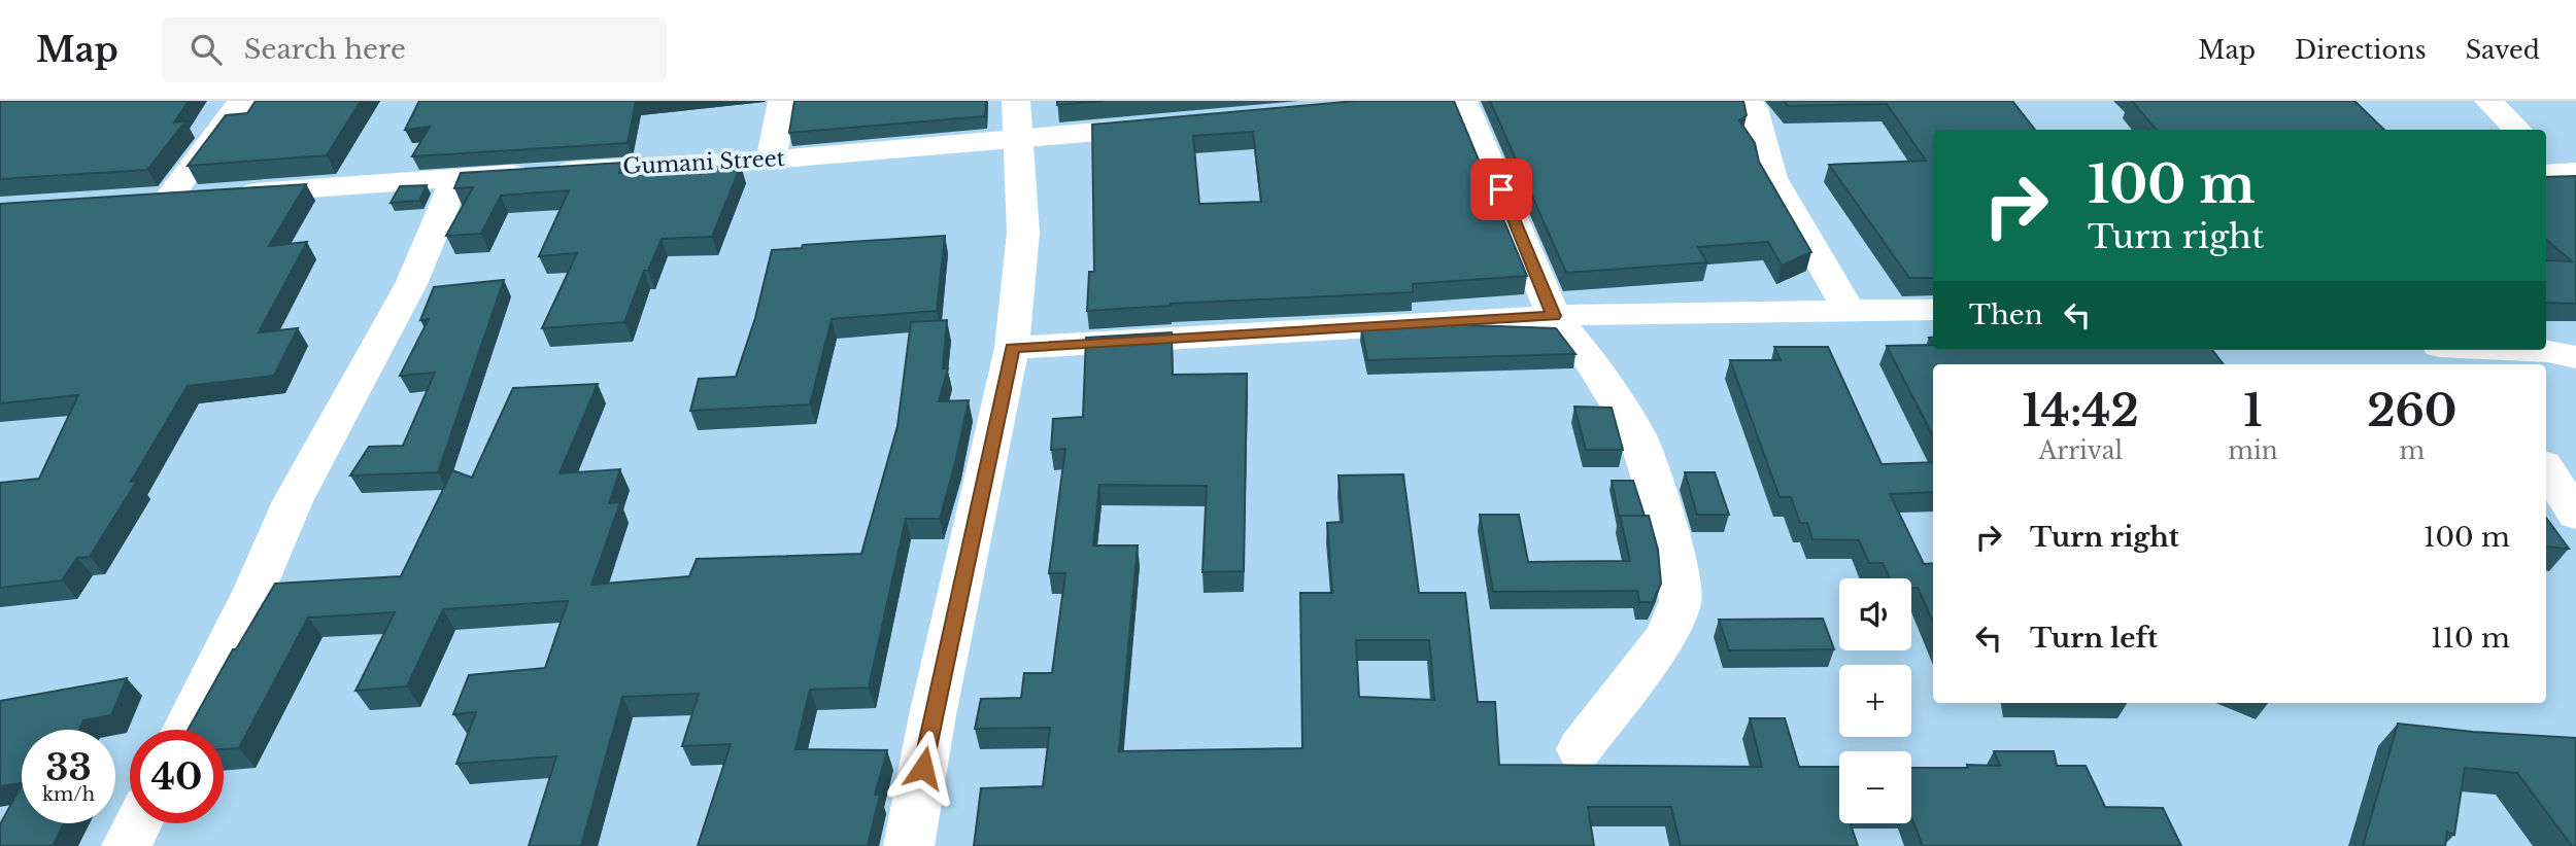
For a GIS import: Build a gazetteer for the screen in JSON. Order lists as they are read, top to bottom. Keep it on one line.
{"streets":{"street":["Gumani Street"]},"page":{"header":"Map","search":"Search here","nav":["Map","Directions","Saved"],"turn":["100 m","Turn right"],"then":"Then","eta":["14:42","Arrival","1","min","260","m"],"list":[{"name":"Turn right","value":"100 m"},{"name":"Turn left","value":"110 m"}],"map_buttons":["+","−"],"speed":"33 km/h","limit":"40"}}
